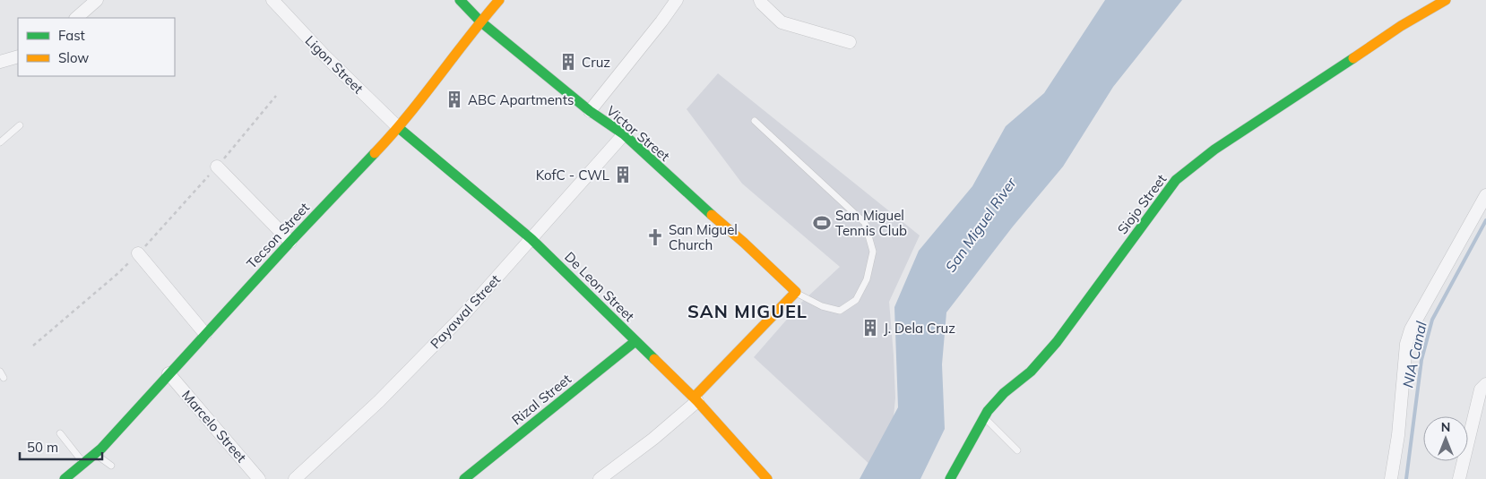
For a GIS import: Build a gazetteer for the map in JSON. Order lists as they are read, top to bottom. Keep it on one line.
{"streets":{"street":["Ligon Street","Victor Street","Siojo Street","Tecson Street","De Leon Street","Payawal Street","Rizal Street","Marcelo Street"]},"crossings":[["Ligon Street","Tecson Street"],["Ligon Street","De Leon Street"],["Victor Street","Tecson Street"],["Victor Street","Payawal Street"],["Tecson Street","De Leon Street"],["Tecson Street","Marcelo Street"],["De Leon Street","Payawal Street"],["De Leon Street","Rizal Street"]],"districts":["SAN MIGUEL"],"water":["San Miguel River","NIA Canal"],"places":{"building":["Cruz","ABC Apartments","KofC - CWL","J. Dela Cruz"],"sports":["San Miguel Tennis Club"],"church":["San Miguel Church"]},"legend":["Fast","Slow"],"scale_bar":"50 m","north":"top"}
